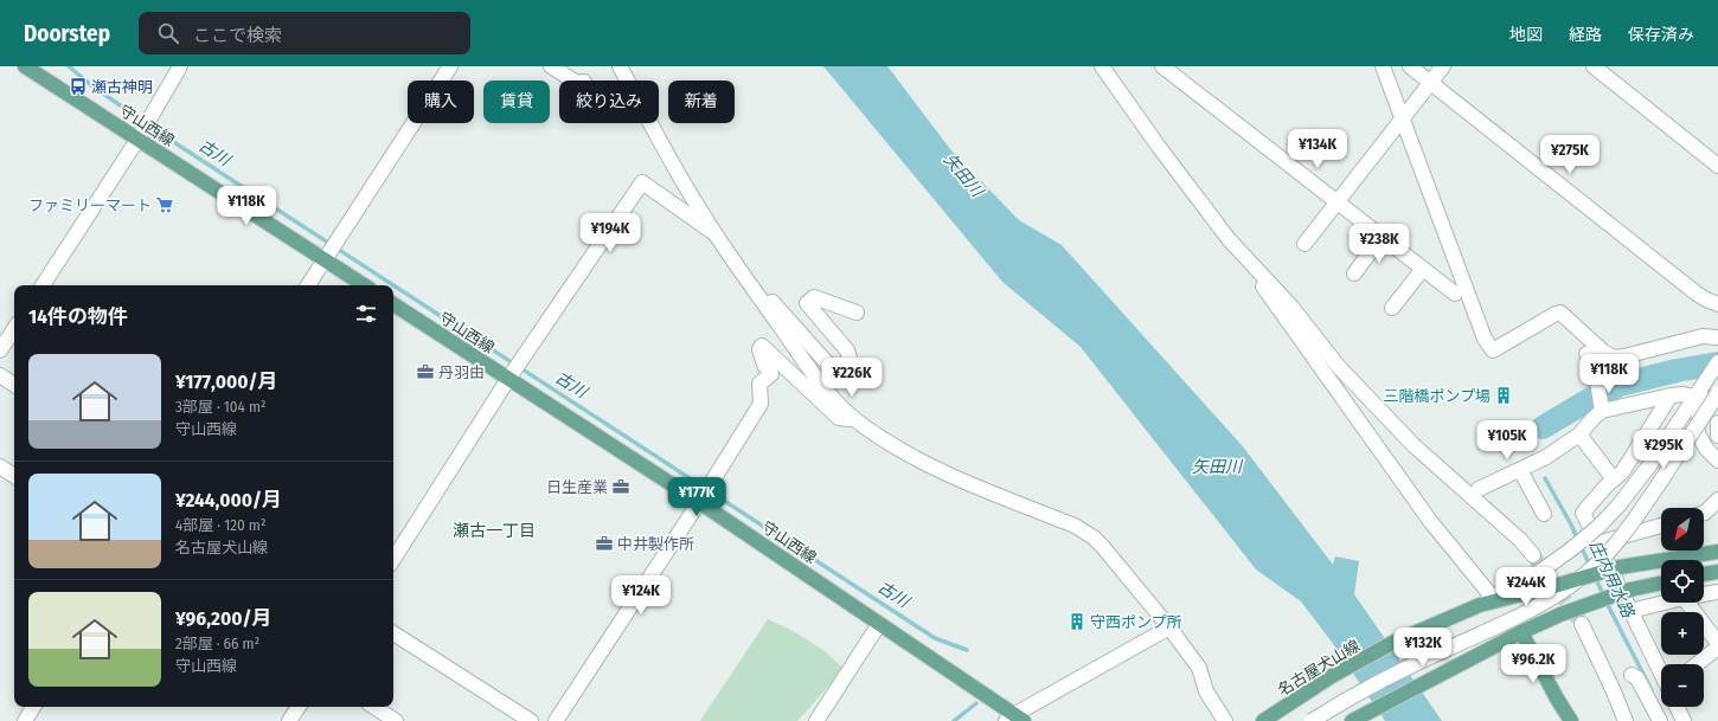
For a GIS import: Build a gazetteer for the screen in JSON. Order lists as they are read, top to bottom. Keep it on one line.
{"streets":{"main road":["守山西線","名古屋犬山線"]},"districts":["瀬古一丁目"],"water":["古川","矢田川","庄内用水路"],"places":{"bus stop":["瀬古神明"],"supermarket":["ファミリーマート"],"office":["丹羽由","日生産業","中井製作所"],"building":["三階橋ポンプ場","守西ポンプ所"]},"north":"bottom left","page":{"header":"Doorstep","search":"ここで検索","nav":["地図","経路","保存済み"],"chip":["購入","賃貸","絞り込み","新着"],"price":["¥134K","¥275K","¥118K","¥194K","¥238K","¥118K","¥226K","¥105K","¥295K","¥177K","¥244K","¥124K","¥132K","¥96.2K"],"heading":"14件の物件","list":[{"name":"¥177,000/月","note":"3部屋 · 104 m² · 守山西線"},{"name":"¥244,000/月","note":"4部屋 · 120 m² · 名古屋犬山線"},{"name":"¥96,200/月","note":"2部屋 · 66 m² · 守山西線"}],"map_buttons":["+","−"]}}
